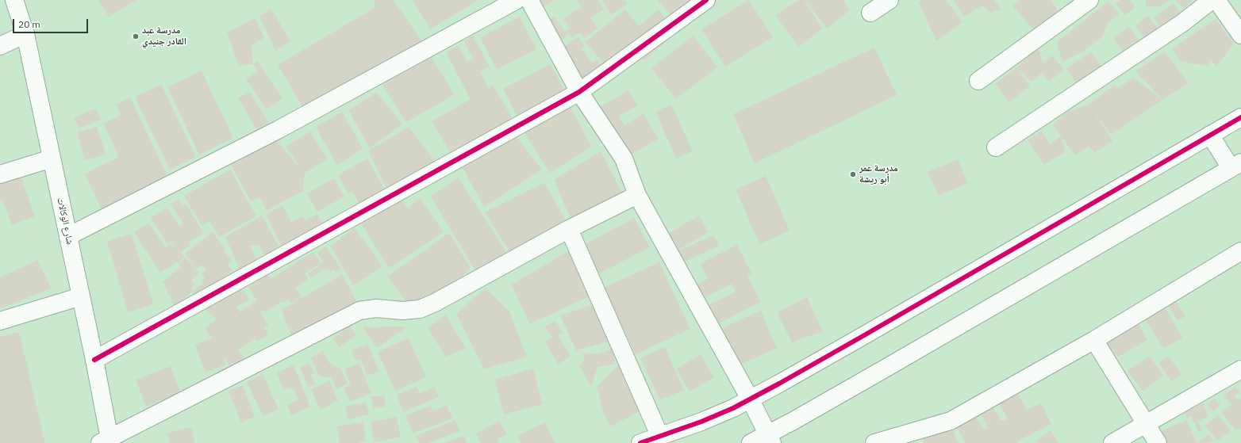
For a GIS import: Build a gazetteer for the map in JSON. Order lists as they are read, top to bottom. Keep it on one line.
{"streets":{"street":["شارع الوكالات"]},"places":["مدرسة عبد القادر جنيدي","مدرسة عمر أبو ريشة"],"scale_bar":"20 m"}
